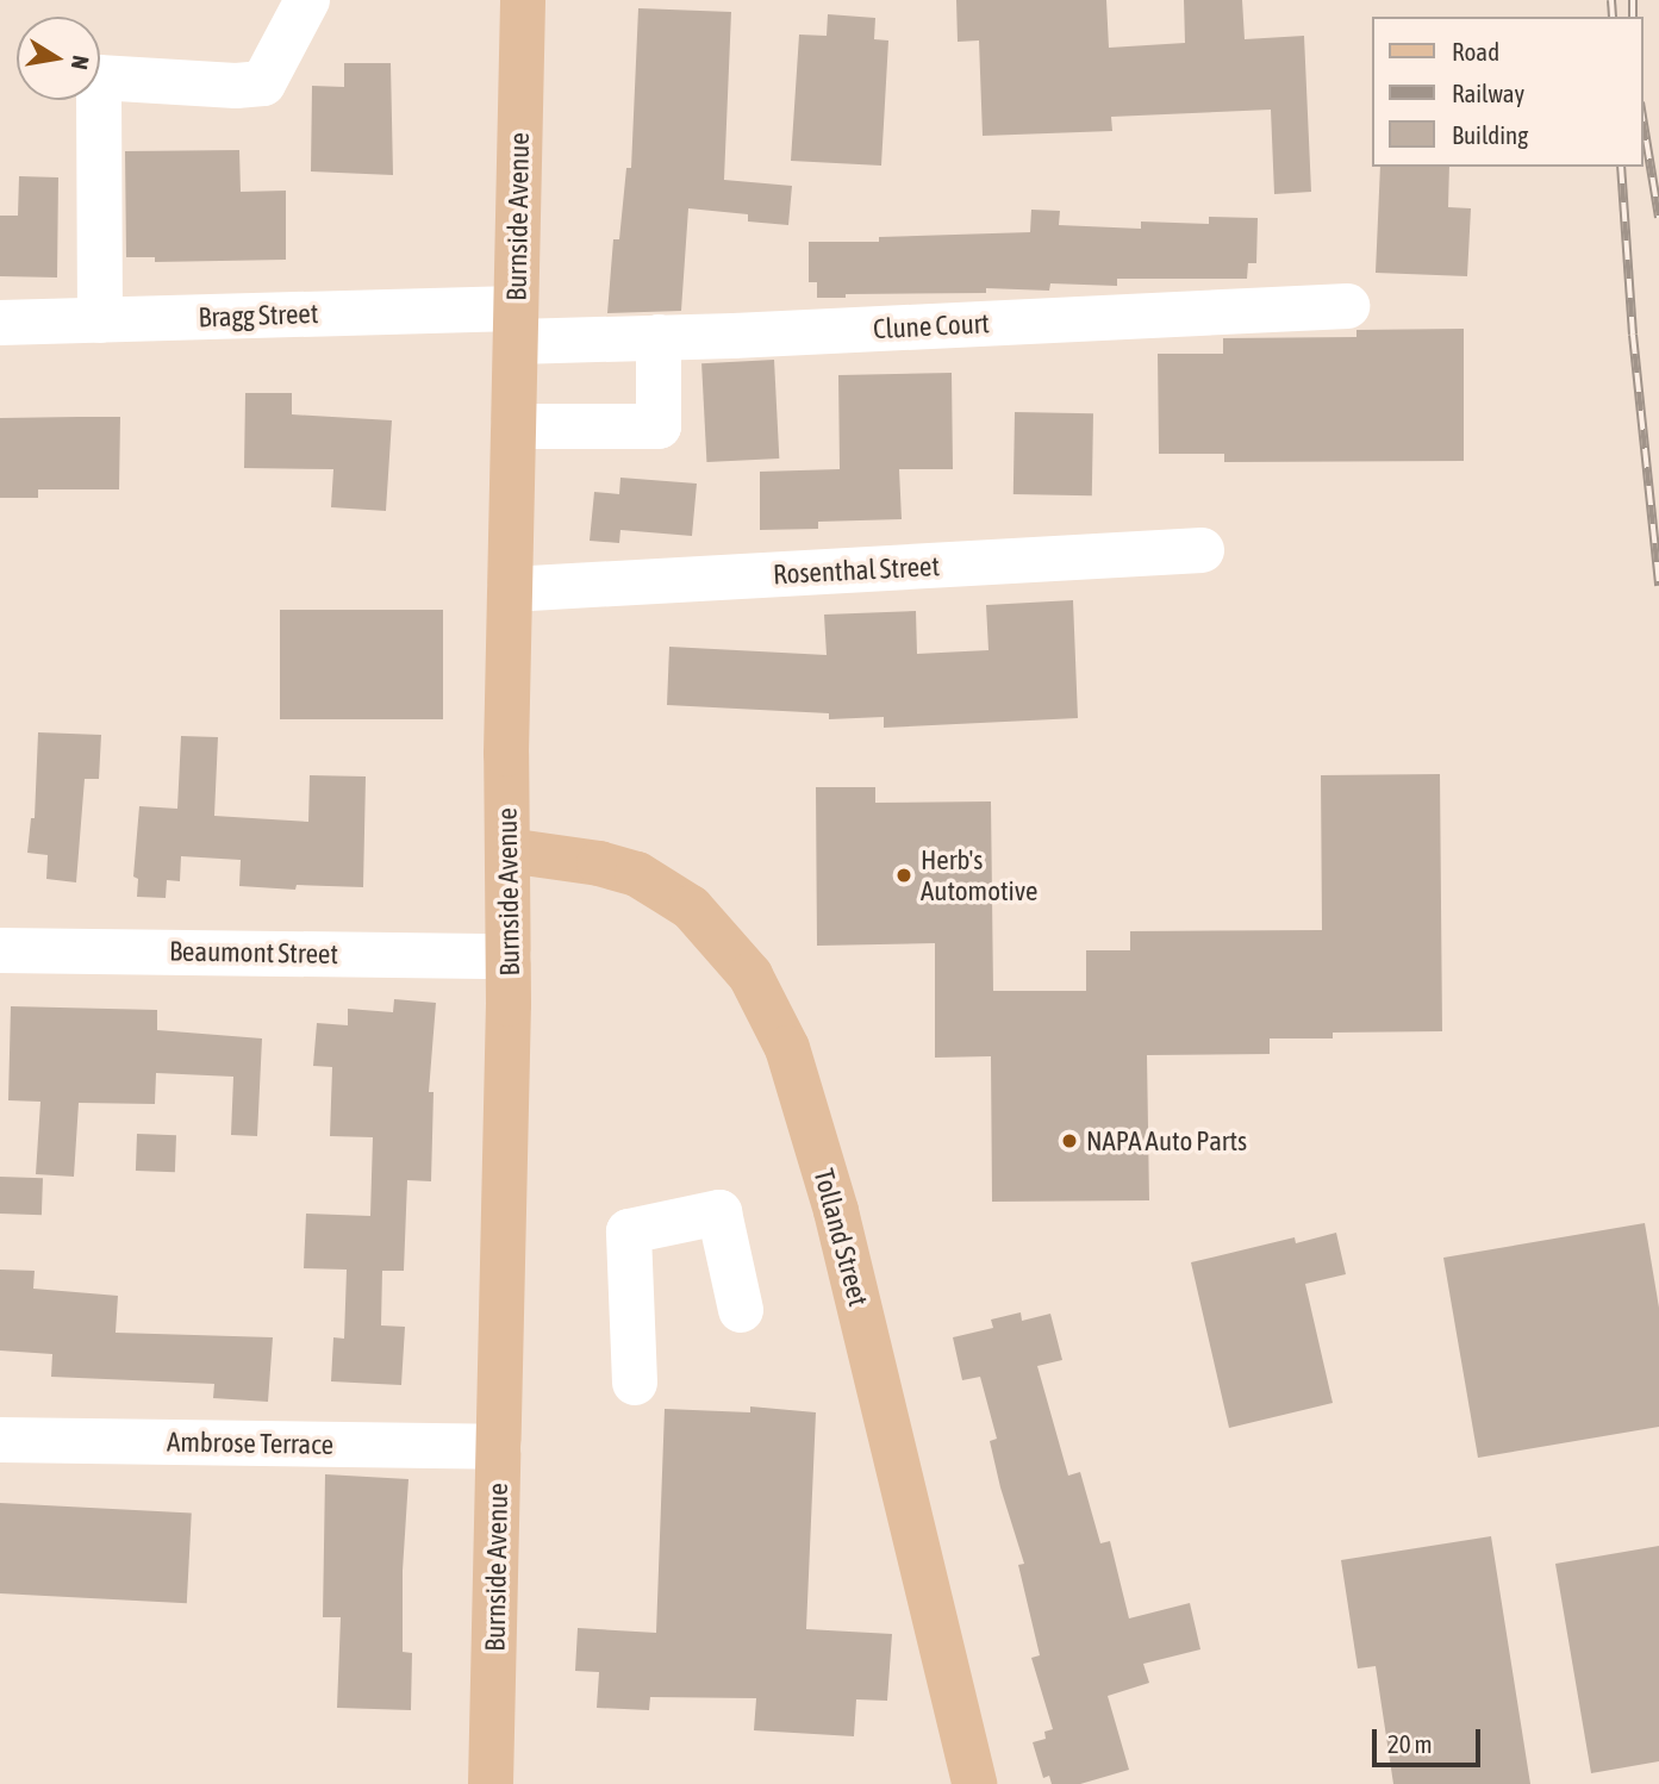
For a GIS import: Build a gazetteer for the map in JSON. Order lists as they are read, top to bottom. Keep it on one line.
{"streets":{"main road":["Burnside Avenue","Tolland Street"],"street":["Bragg Street","Clune Court","Rosenthal Street","Beaumont Street","Ambrose Terrace"]},"crossings":[["Burnside Avenue","Bragg Street"],["Burnside Avenue","Clune Court"],["Burnside Avenue","Rosenthal Street"],["Burnside Avenue","Beaumont Street"],["Burnside Avenue","Tolland Street"],["Burnside Avenue","Ambrose Terrace"],["Bragg Street","Clune Court"]],"places":["Herb's Automotive","NAPA Auto Parts"],"legend":["Road","Railway","Building"],"scale_bar":"20 m","north":"right"}
